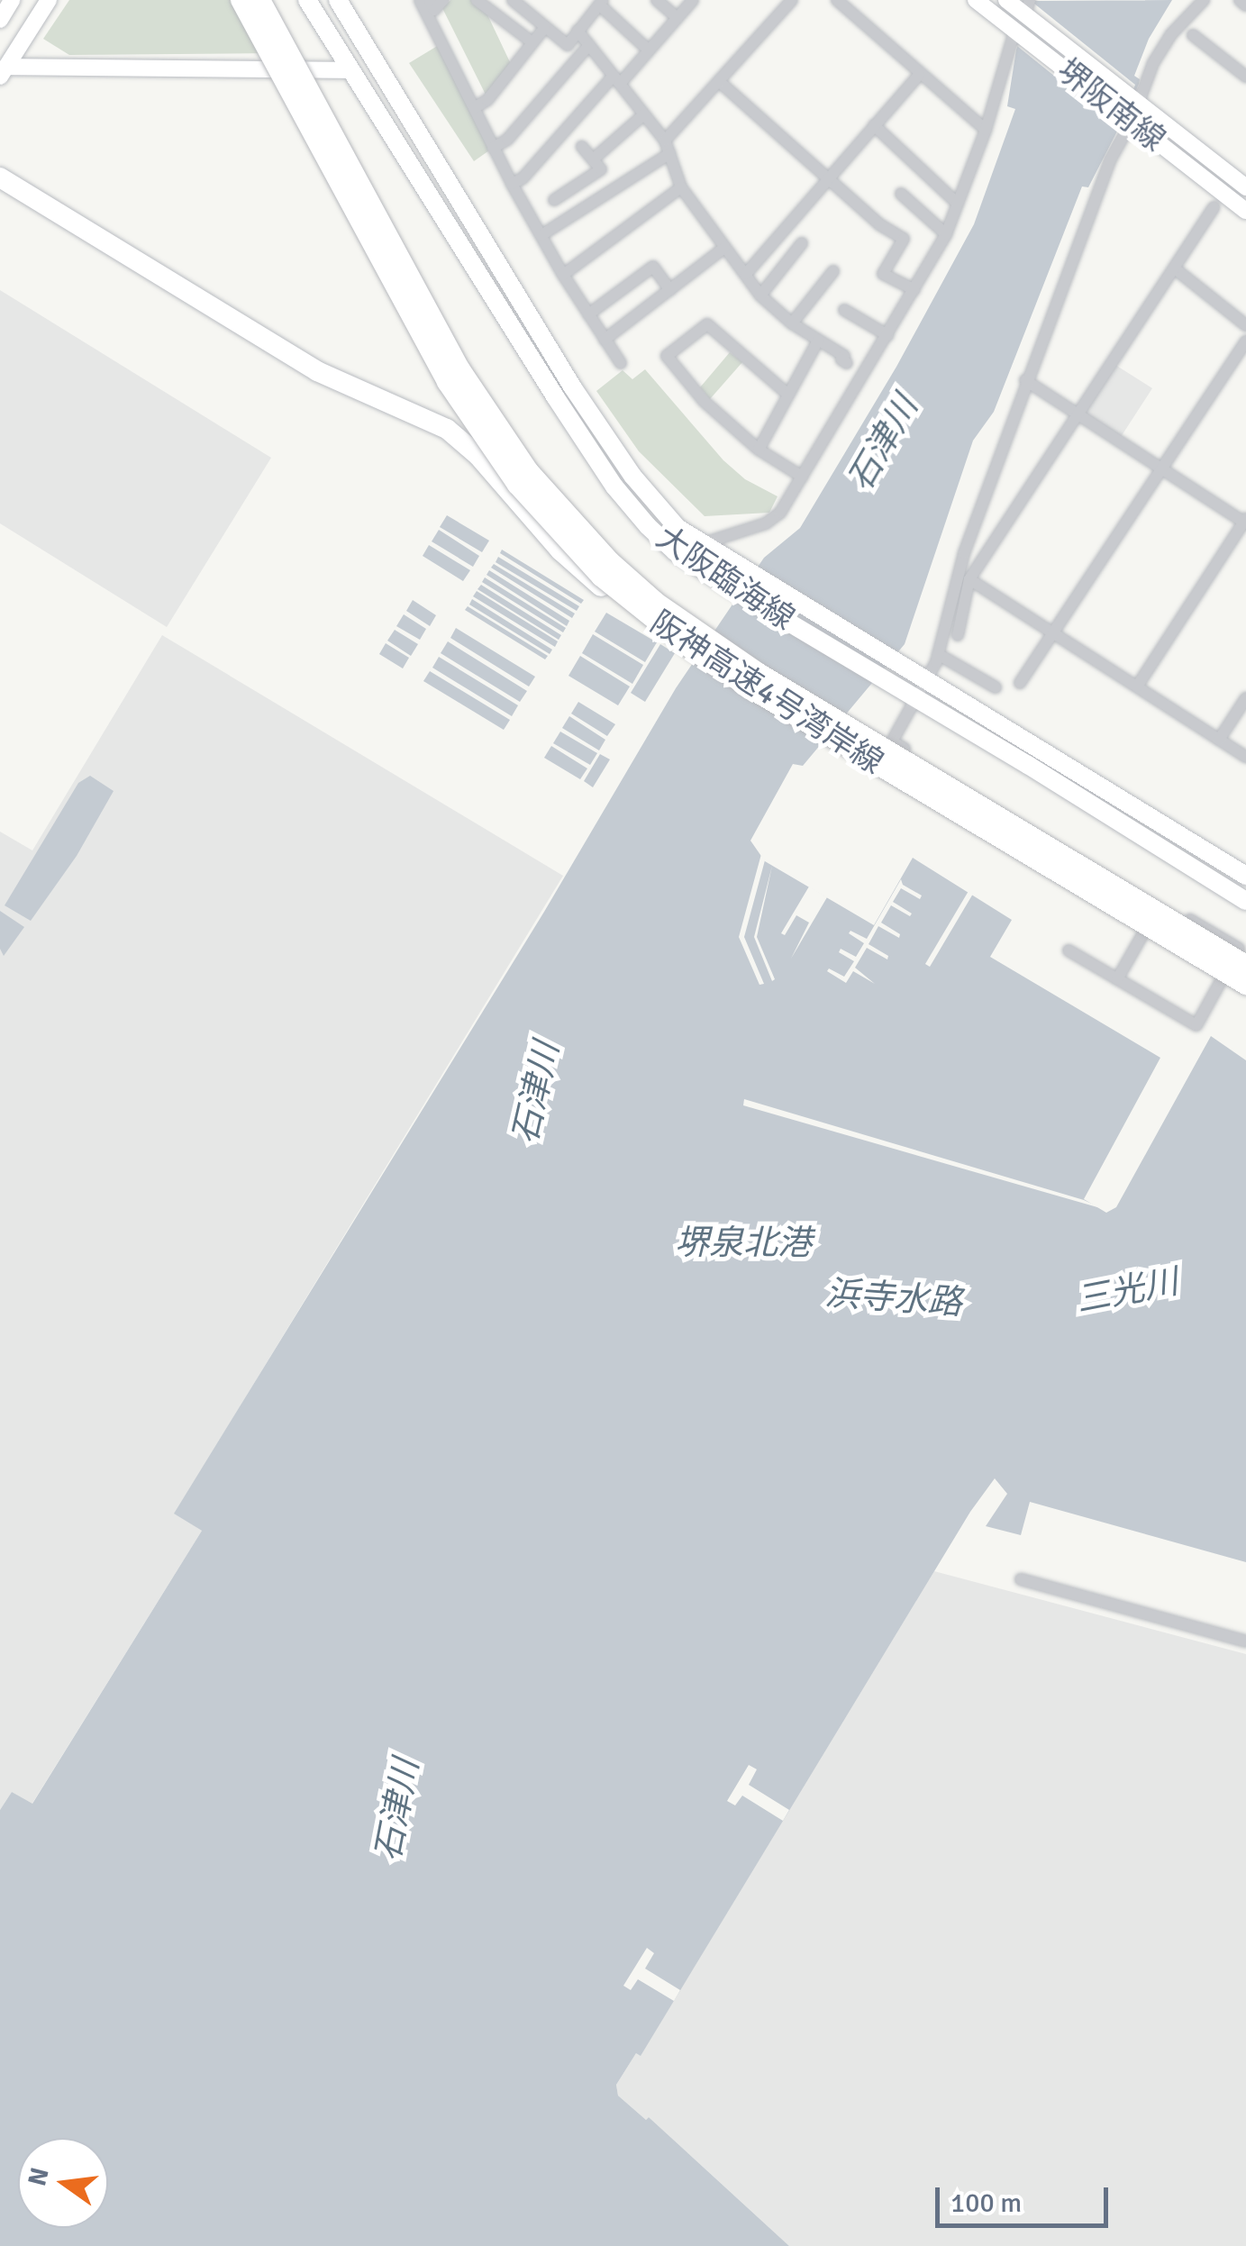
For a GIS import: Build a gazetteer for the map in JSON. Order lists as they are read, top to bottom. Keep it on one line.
{"streets":{"highway":["阪神高速4号湾岸線"],"main road":["堺阪南線","大阪臨海線"]},"water":["石津川","堺泉北港","三光川","浜寺水路"],"scale_bar":"100 m","north":"left"}
